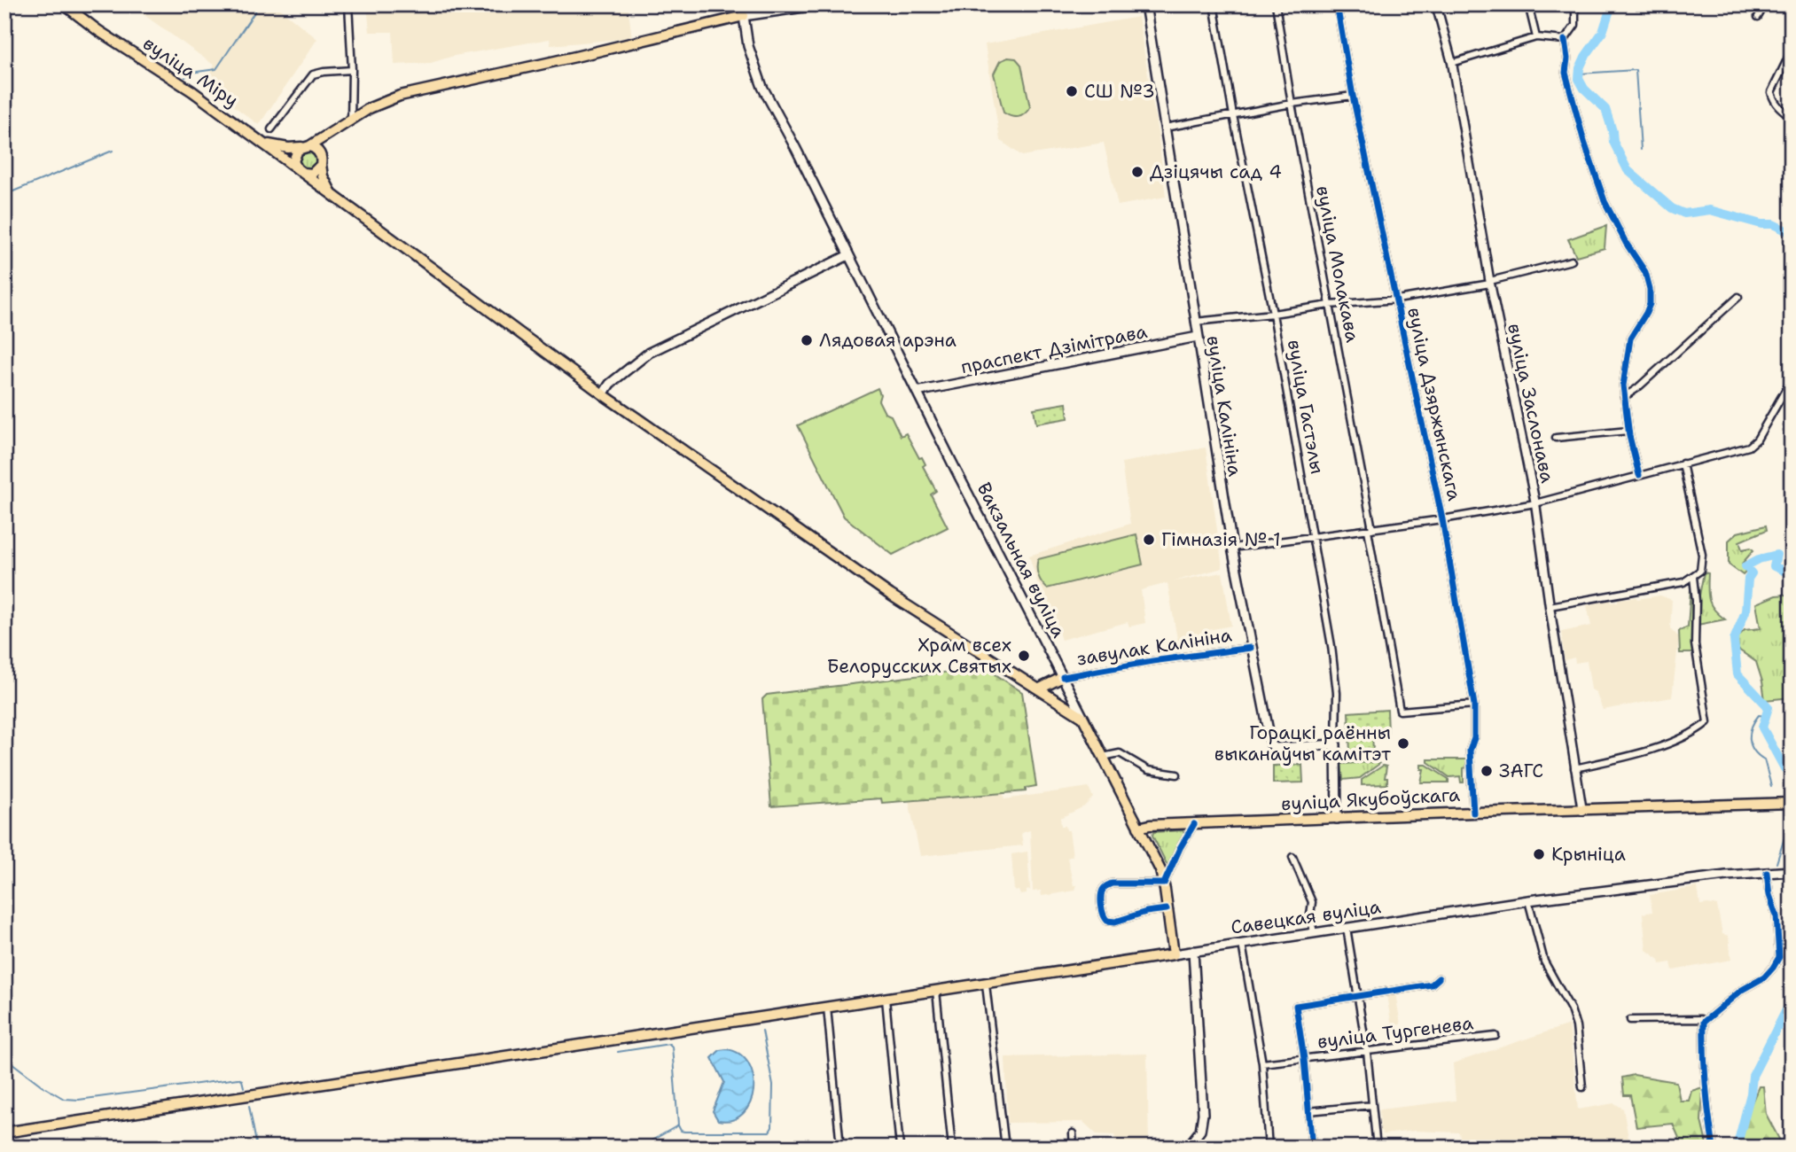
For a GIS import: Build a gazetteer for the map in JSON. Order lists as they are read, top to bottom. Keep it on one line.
{"streets":{"main road":["вуліца Міру","праспект Дзімітрава","вуліца Калініна","вуліца Гастэлы","Вакзальная вуліца","вуліца Якубоўскага","Савецкая вуліца"],"street":["вуліца Молакава","вуліца Заслонава","вуліца Дзяржынскага","завулак Калініна","вуліца Тургенева"]},"crossings":[["вуліца Міру","Вакзальная вуліца"],["вуліца Молакава","вуліца Дзяржынскага"],["праспект Дзімітрава","вуліца Калініна"],["праспект Дзімітрава","Вакзальная вуліца"],["вуліца Заслонава","вуліца Якубоўскага"],["вуліца Дзяржынскага","вуліца Якубоўскага"],["вуліца Калініна","вуліца Гастэлы"],["вуліца Калініна","завулак Калініна"],["вуліца Гастэлы","вуліца Якубоўскага"],["Вакзальная вуліца","завулак Калініна"],["Вакзальная вуліца","вуліца Якубоўскага"],["Вакзальная вуліца","Савецкая вуліца"]],"places":["СШ №3","Дзіцячы сад 4","Лядовая арэна","Гімназія № 1","Храм всех Белорусских Святых","Горацкі раённы выканаўчы камітэт","ЗАГС","Крыніца"]}
